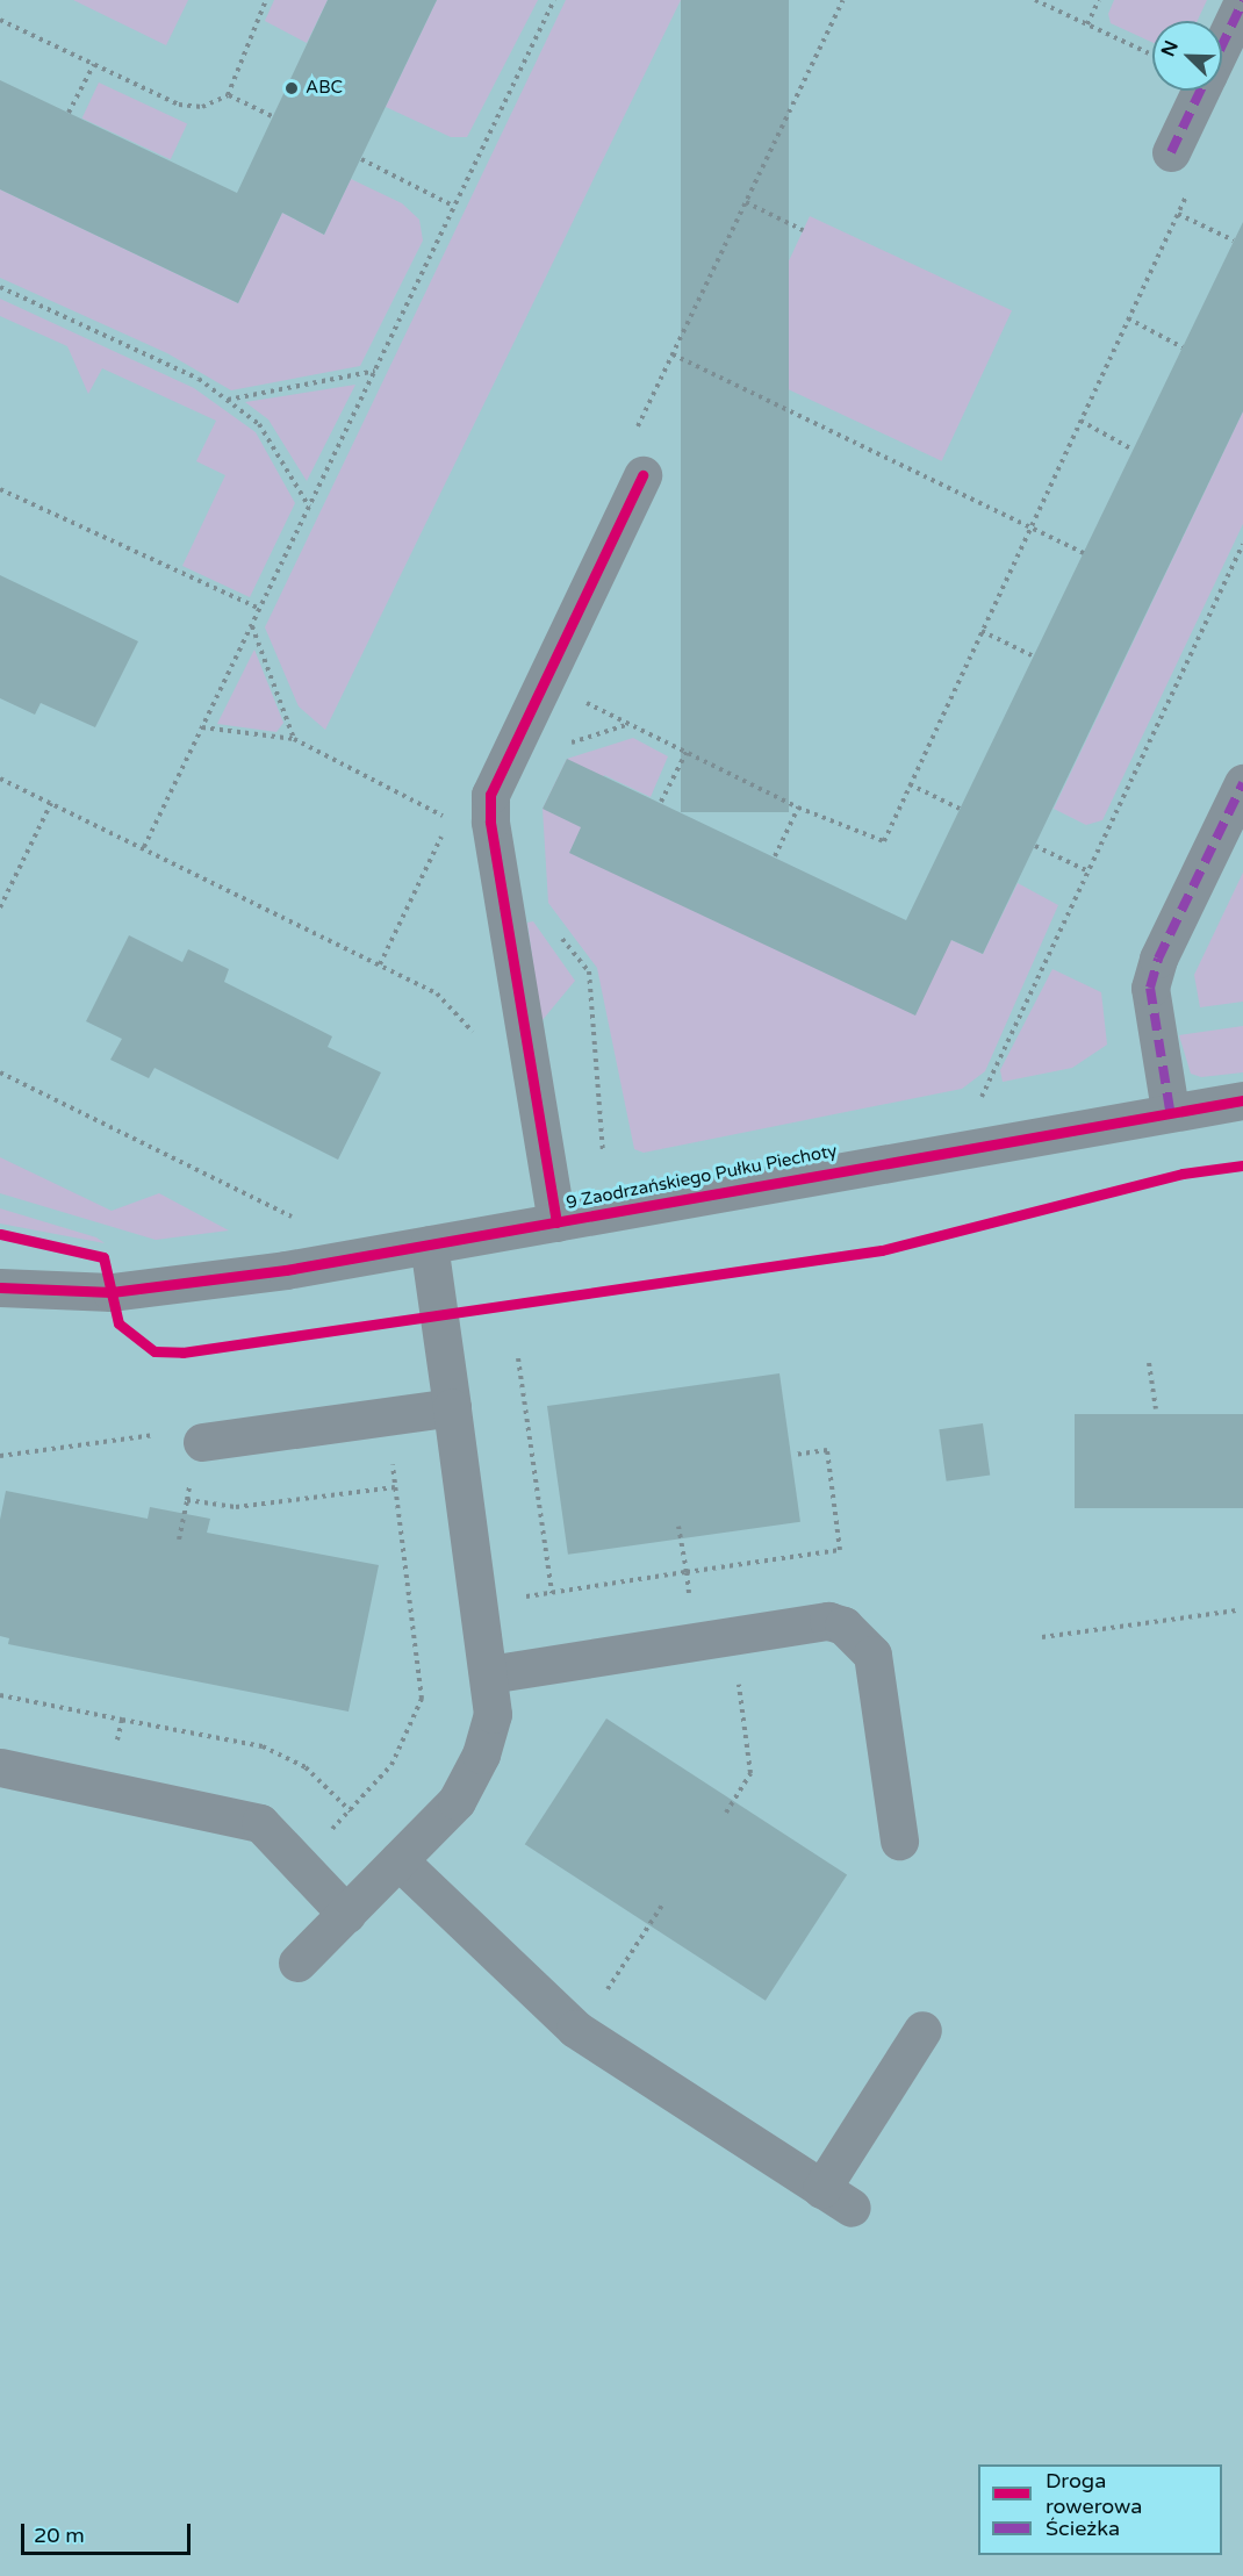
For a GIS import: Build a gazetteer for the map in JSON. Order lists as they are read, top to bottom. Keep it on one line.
{"streets":{"street":["9 Zaodrzańskiego Pułku Piechoty"]},"places":["ABC"],"legend":["Droga rowerowa","Ścieżka"],"scale_bar":"20 m","north":"top left"}
